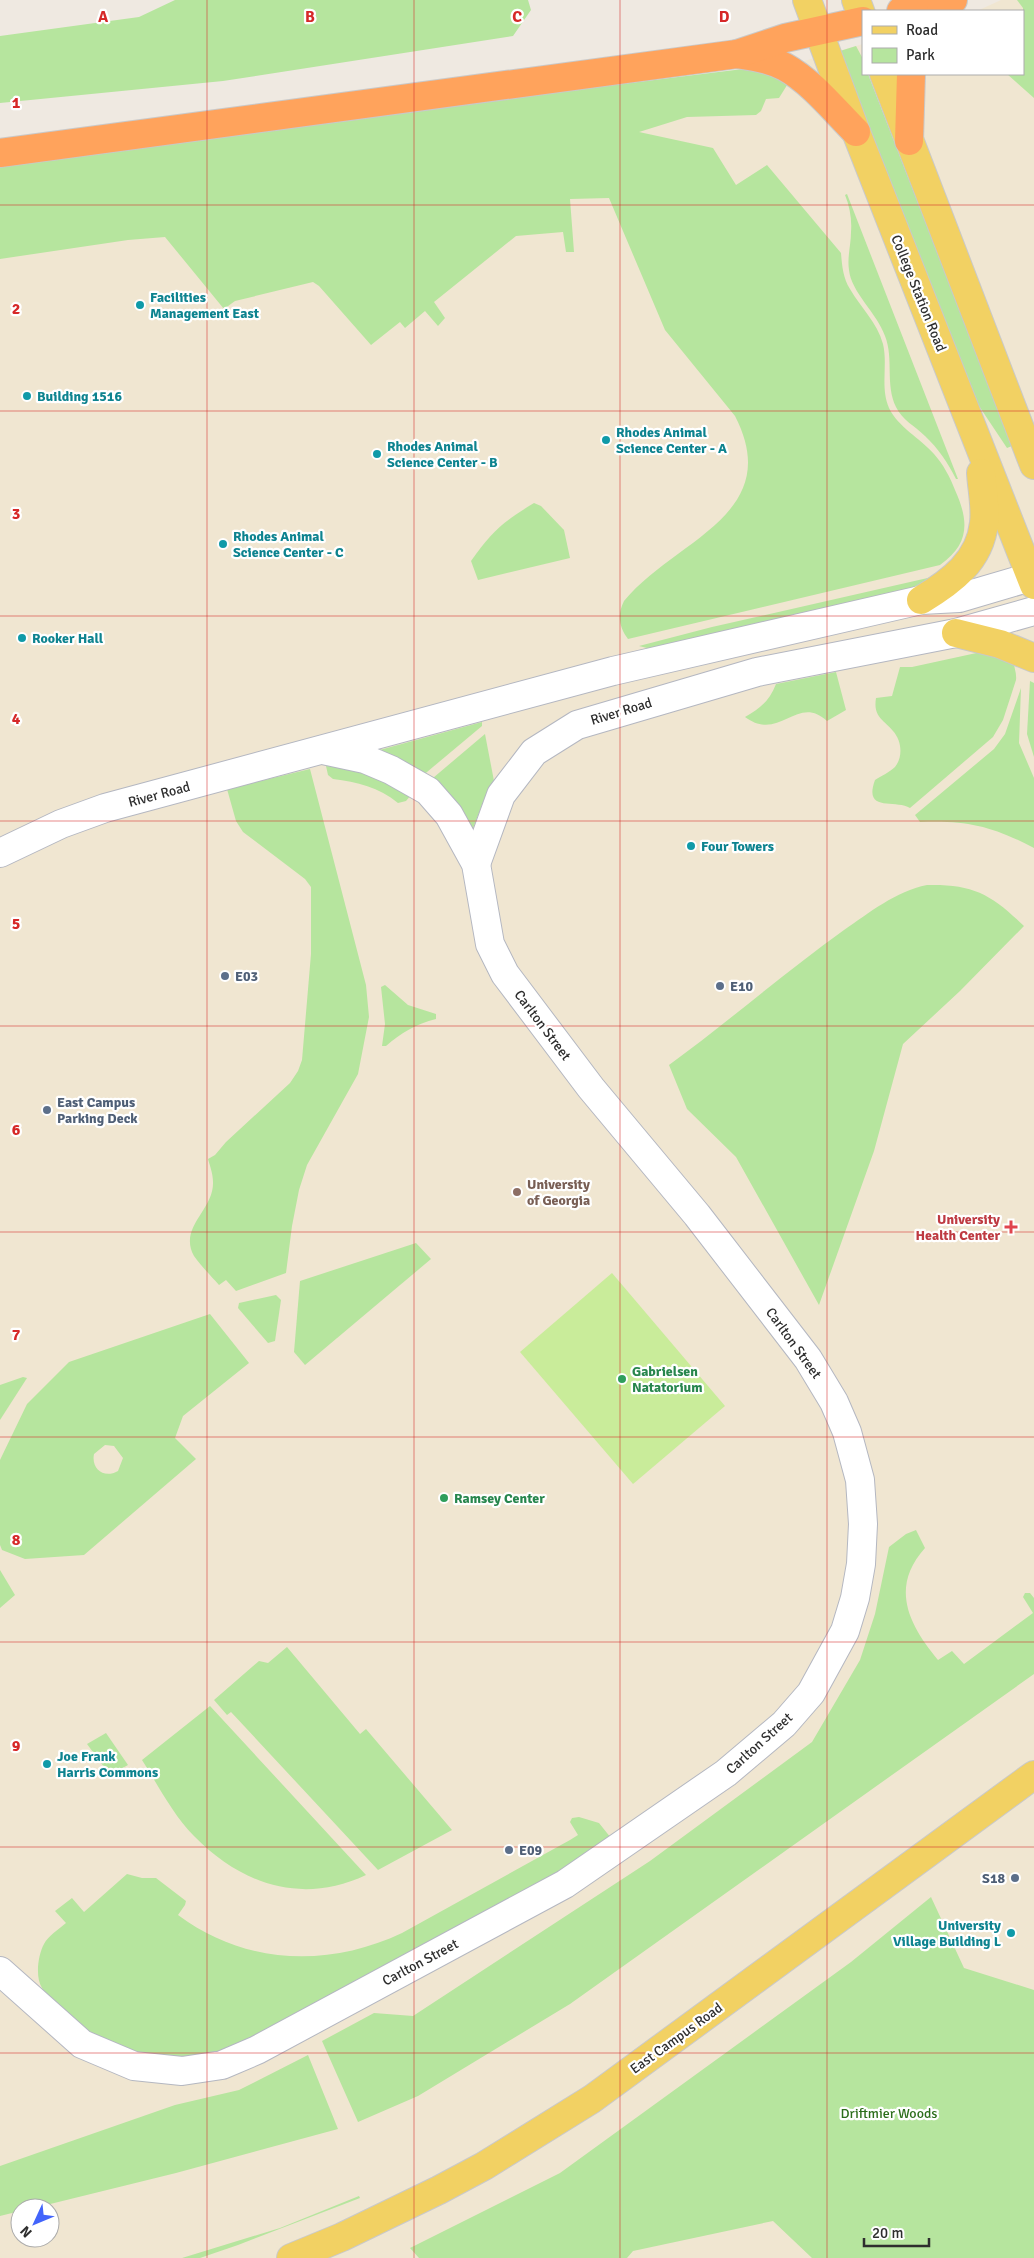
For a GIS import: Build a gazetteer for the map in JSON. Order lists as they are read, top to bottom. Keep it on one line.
{"streets":{"main road":["College Station Road","East Campus Road"],"street":["River Road","Carlton Street"]},"crossings":[["College Station Road","River Road"],["River Road","Carlton Street"]],"parks":["Driftmier Woods"],"places":{"other":["Facilities Management East","Building 1516","Rhodes Animal Science Center - A","Rhodes Animal Science Center - B","Rhodes Animal Science Center - C","Rooker Hall","Four Towers","E03","E10","East Campus Parking Deck","University of Georgia","Gabrielsen Natatorium","Ramsey Center","Joe Frank Harris Commons","E09","S18","University Village Building L"],"health":["University Health Center"]},"legend":["Road","Park"],"scale_bar":"20 m","north":"bottom left","grid":{"columns":["A","B","C","D"],"rows":["1","2","3","4","5","6","7","8","9"]}}
